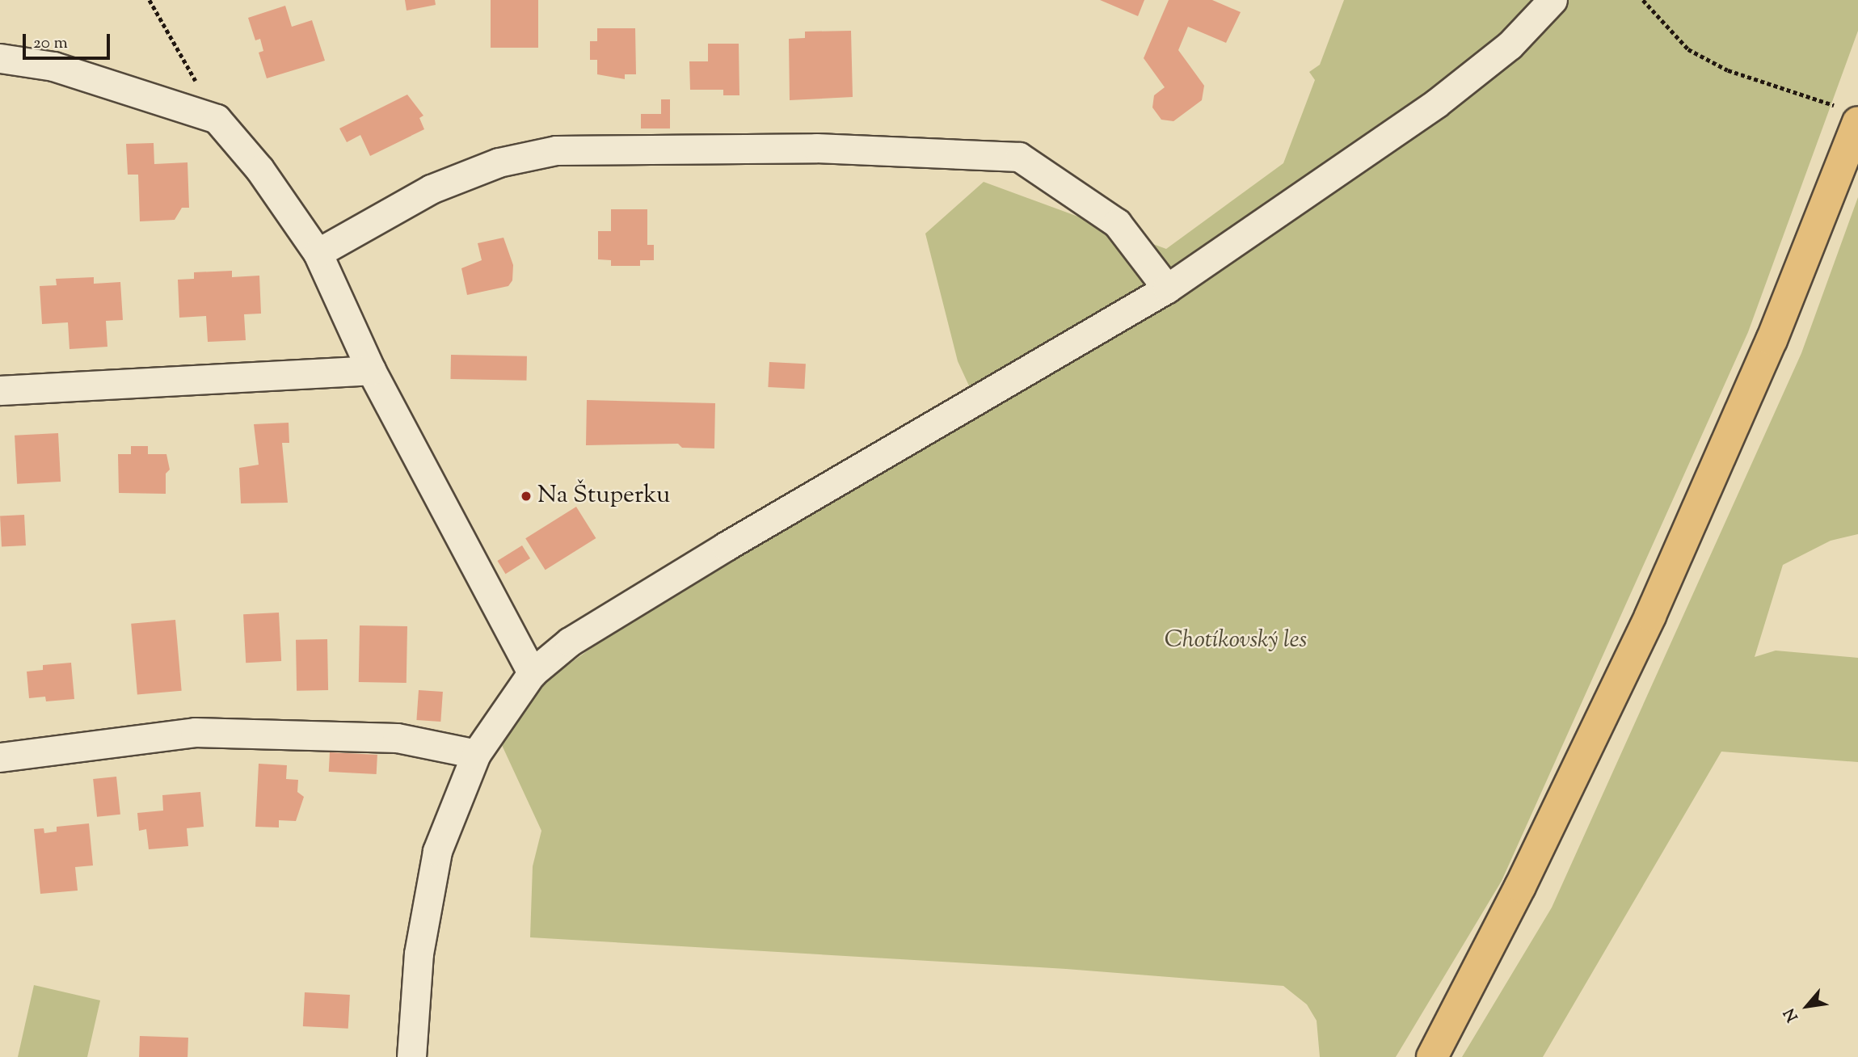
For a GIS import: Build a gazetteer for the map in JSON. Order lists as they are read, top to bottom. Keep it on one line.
{"parks":["Chotíkovský les"],"places":["Na Štuperku"],"scale_bar":"20 m","north":"bottom left"}
